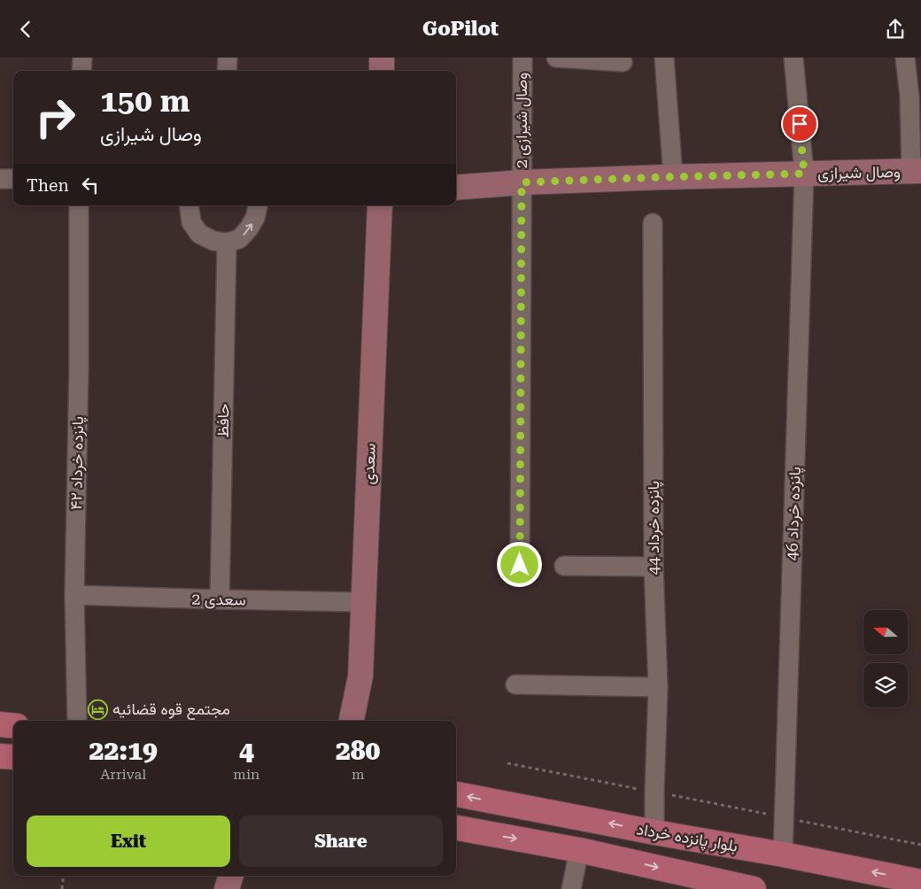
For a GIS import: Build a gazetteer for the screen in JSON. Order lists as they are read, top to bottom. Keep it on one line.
{"streets":{"main road":["بلوار پانزده خرداد"],"street":["وصال شیرازی 2","وصال شیرازی","حافظ","پانزده خرداد ۴۲","سعدی","پانزده خرداد 46","پانزده خرداد 44","سعدی 2"]},"crossings":[["وصال شیرازی 2","وصال شیرازی"],["وصال شیرازی","پانزده خرداد 46"],["حافظ","سعدی 2"],["پانزده خرداد ۴۲","سعدی 2"],["سعدی","سعدی 2"],["پانزده خرداد 46","بلوار پانزده خرداد"],["پانزده خرداد 44","بلوار پانزده خرداد"]],"places":{"hotel":["مجتمع قوه قضائیه"]},"north":"left","page":{"header":"GoPilot","turn":["150 m","وصال شیرازی"],"then":"Then","eta":["22:19","Arrival","4","min","280","m"],"buttons":["Exit","Share"]}}
